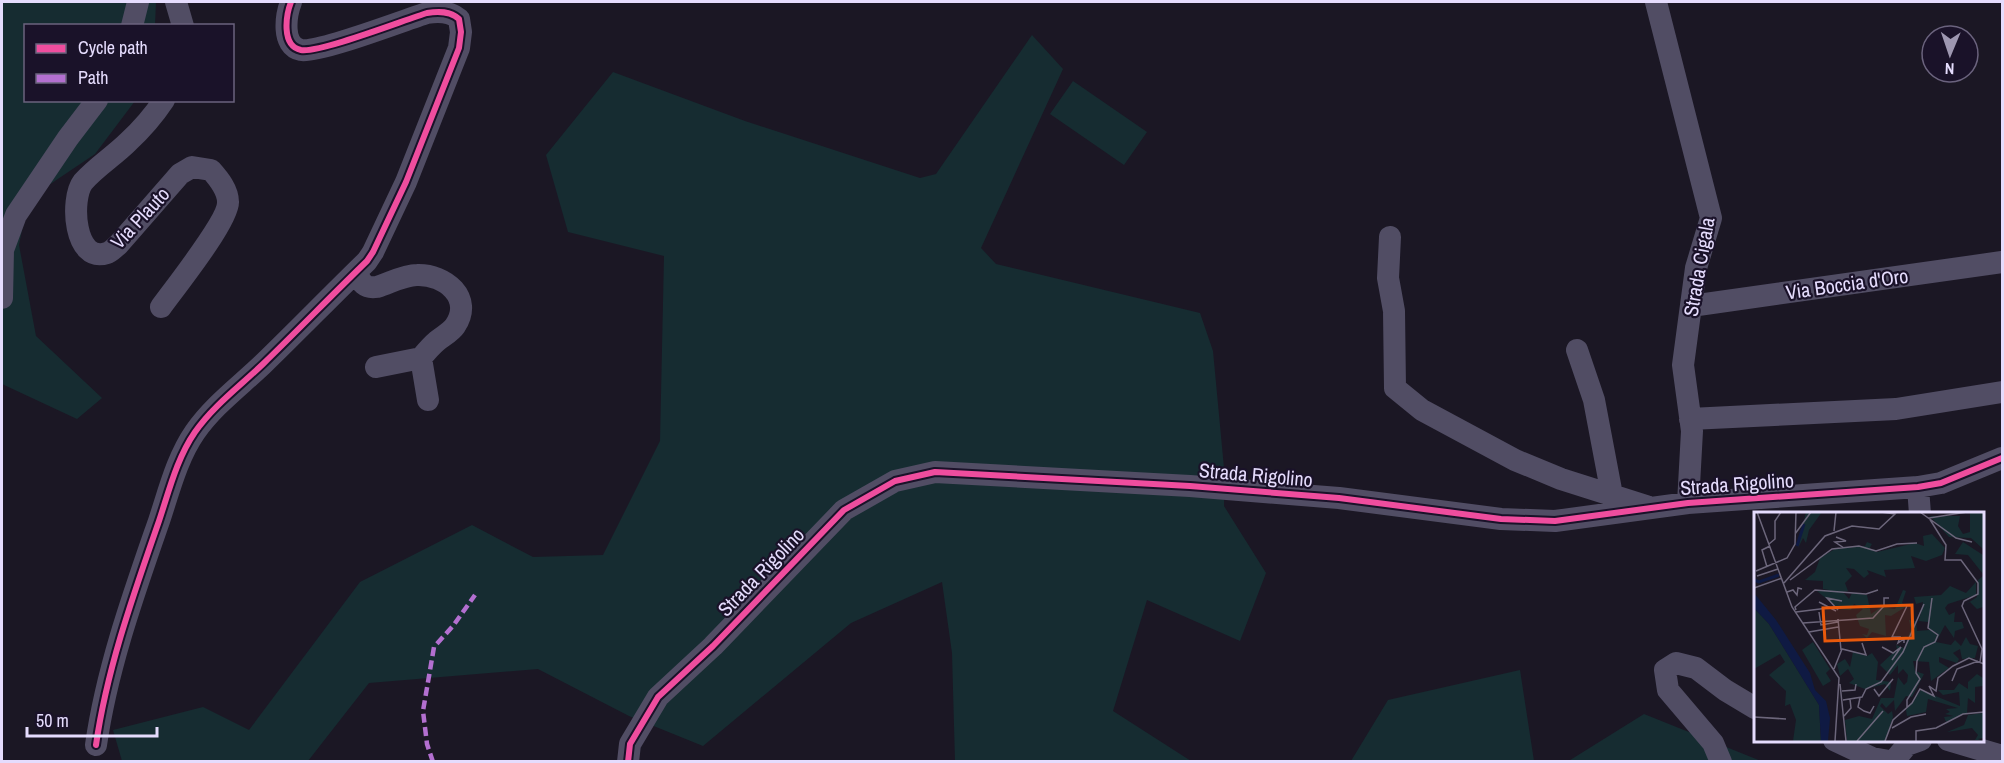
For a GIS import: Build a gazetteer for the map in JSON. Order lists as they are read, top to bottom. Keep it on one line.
{"streets":{"street":["Via Plauto","Strada Cigala","Via Boccia d'Oro","Strada Rigolino"]},"crossings":[["Strada Cigala","Via Boccia d'Oro"],["Strada Cigala","Strada Rigolino"]],"legend":["Cycle path","Path"],"scale_bar":"50 m","north":"bottom"}
